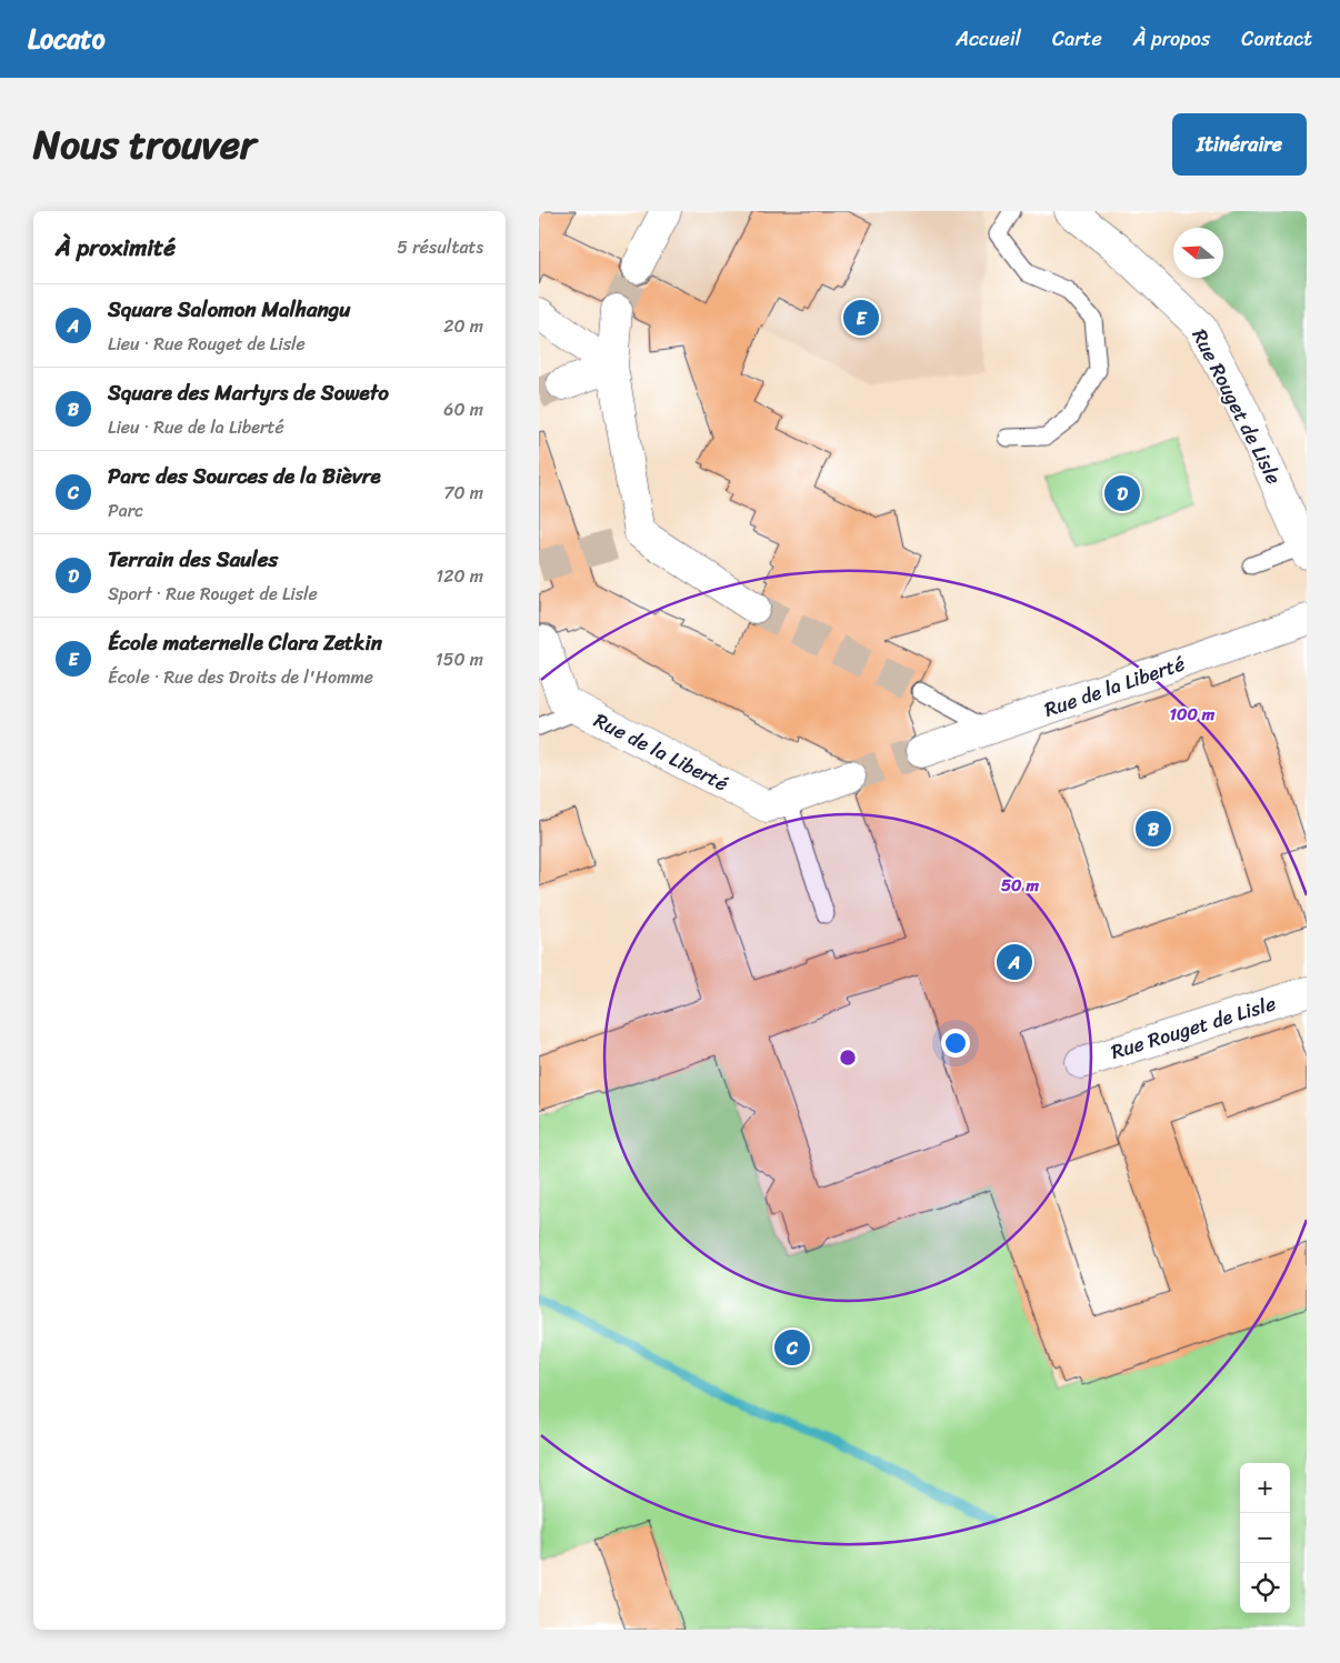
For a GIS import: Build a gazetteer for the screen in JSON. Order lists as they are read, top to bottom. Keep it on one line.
{"streets":{"street":["Rue Rouget de Lisle","Rue de la Liberté"]},"north":"left","page":{"header":"Locato","nav":["Accueil","Carte","À propos","Contact"],"title":"Nous trouver","buttons":"Itinéraire","heading":["À proximité","5 résultats"],"list":[{"mark":"A","name":"Square Salomon Malhangu","note":"Lieu · Rue Rouget de Lisle","value":"20 m"},{"mark":"B","name":"Square des Martyrs de Soweto","note":"Lieu · Rue de la Liberté","value":"60 m"},{"mark":"C","name":"Parc des Sources de la Bièvre","note":"Parc","value":"70 m"},{"mark":"D","name":"Terrain des Saules","note":"Sport · Rue Rouget de Lisle","value":"120 m"},{"mark":"E","name":"École maternelle Clara Zetkin","note":"École · Rue des Droits de l'Homme","value":"150 m"}],"pins":["E","D","B","A","C"],"map_buttons":["+","−"]},"rings":["100 m","50 m"]}
